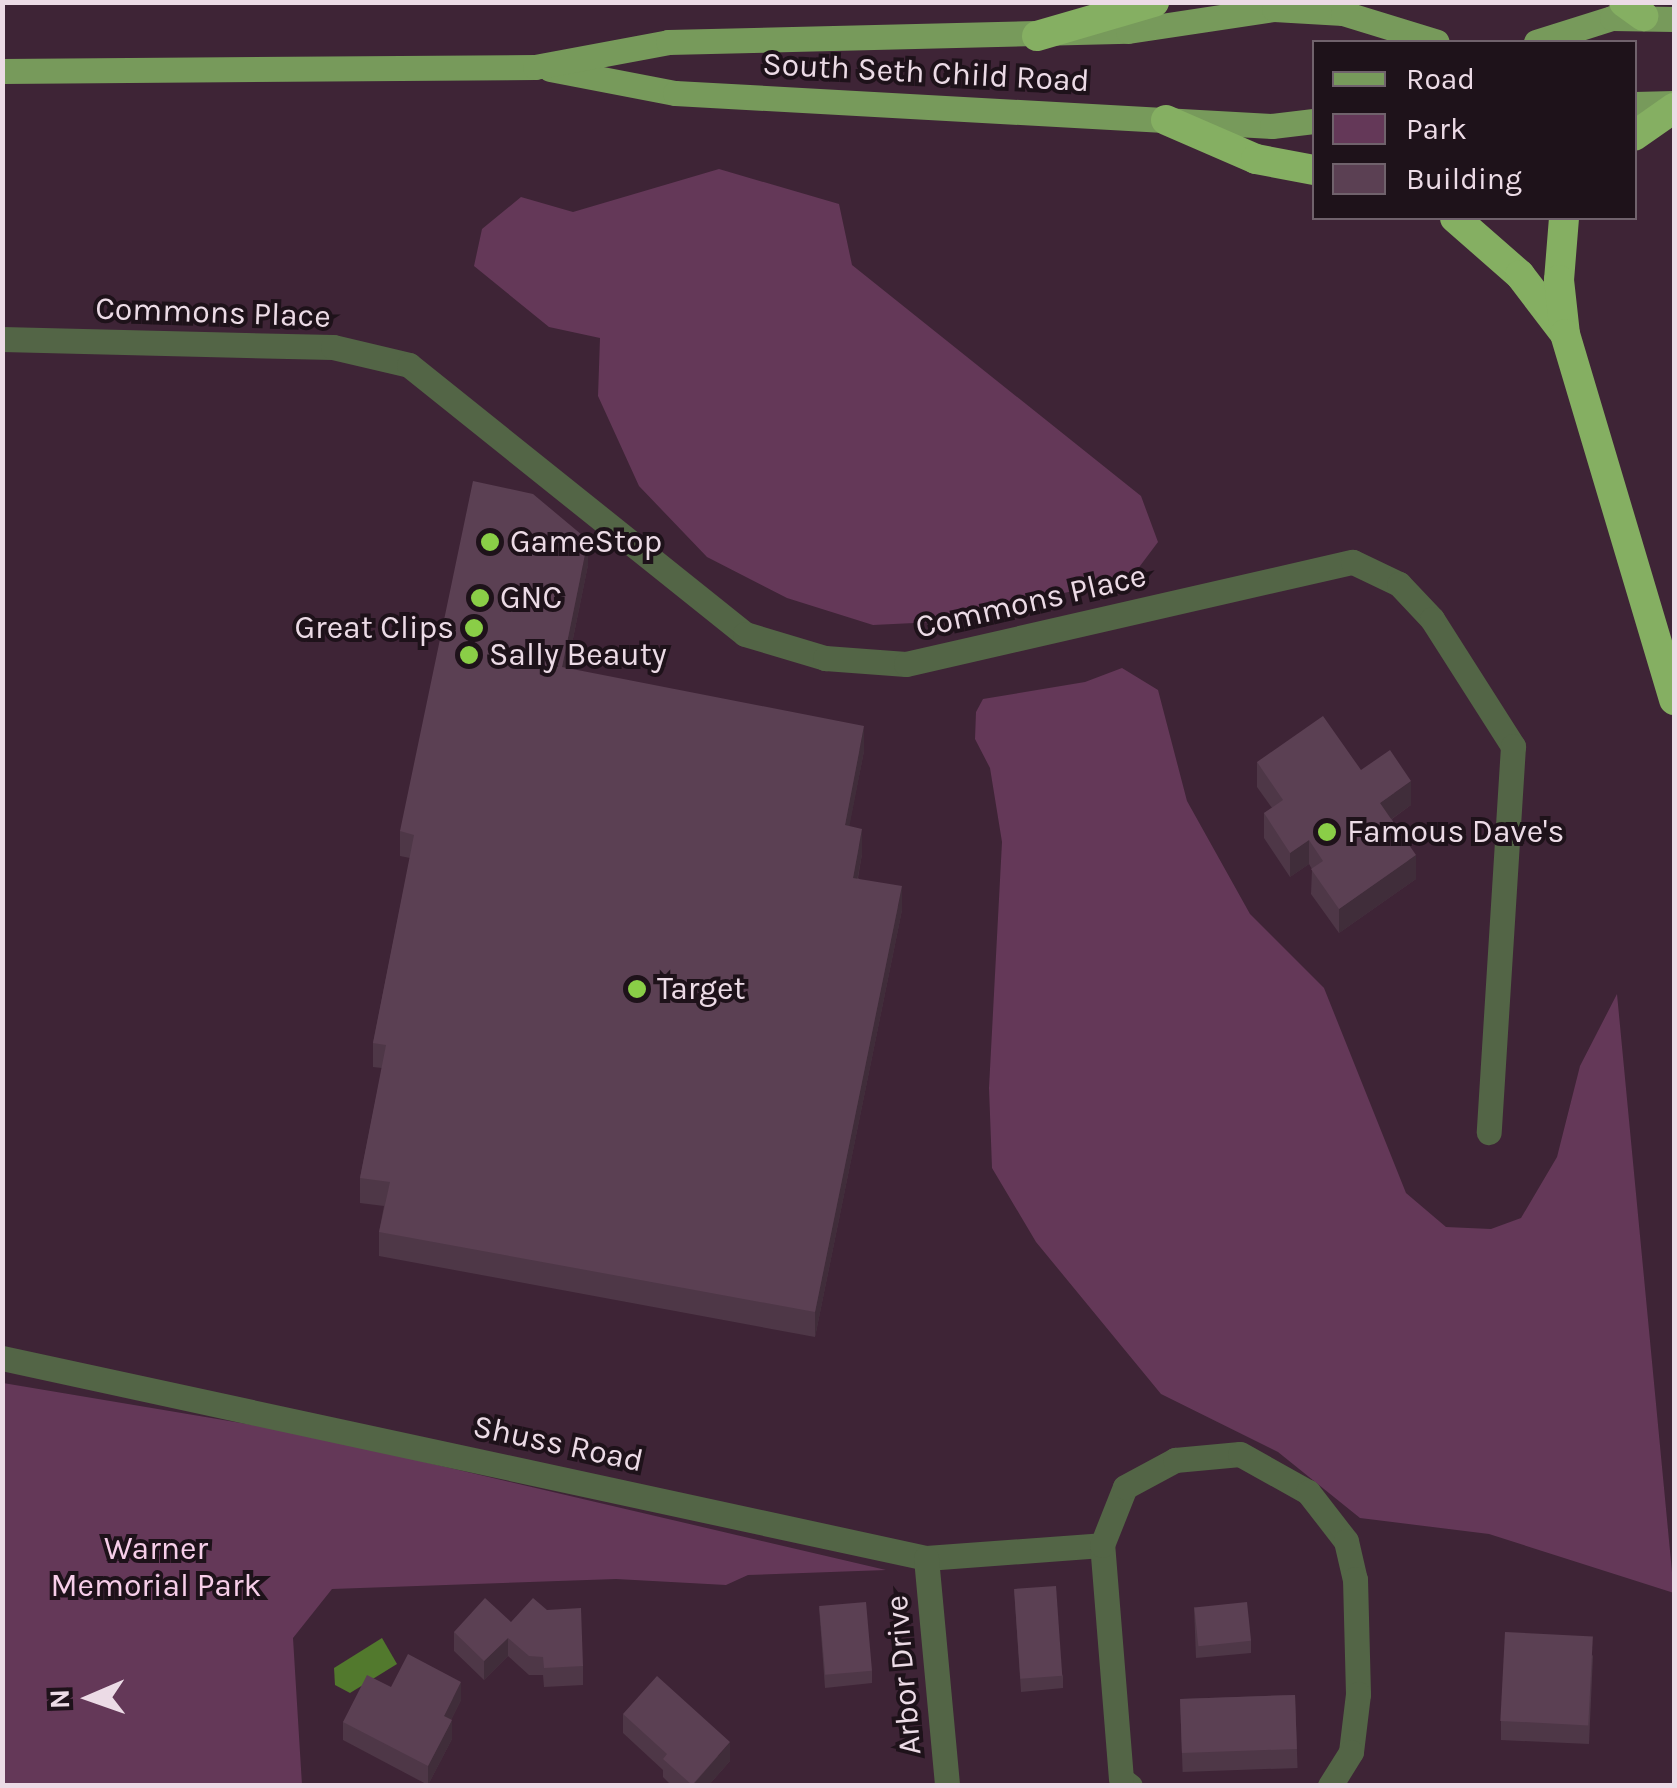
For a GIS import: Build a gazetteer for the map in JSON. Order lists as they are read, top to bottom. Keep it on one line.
{"streets":{"main road":["South Seth Child Road"],"street":["Commons Place","Shuss Road","Arbor Drive"]},"crossings":[["Shuss Road","Arbor Drive"]],"parks":["Warner Memorial Park"],"places":["GameStop","GNC","Great Clips","Sally Beauty","Famous Dave's","Target"],"legend":["Road","Park","Building"],"north":"left"}
